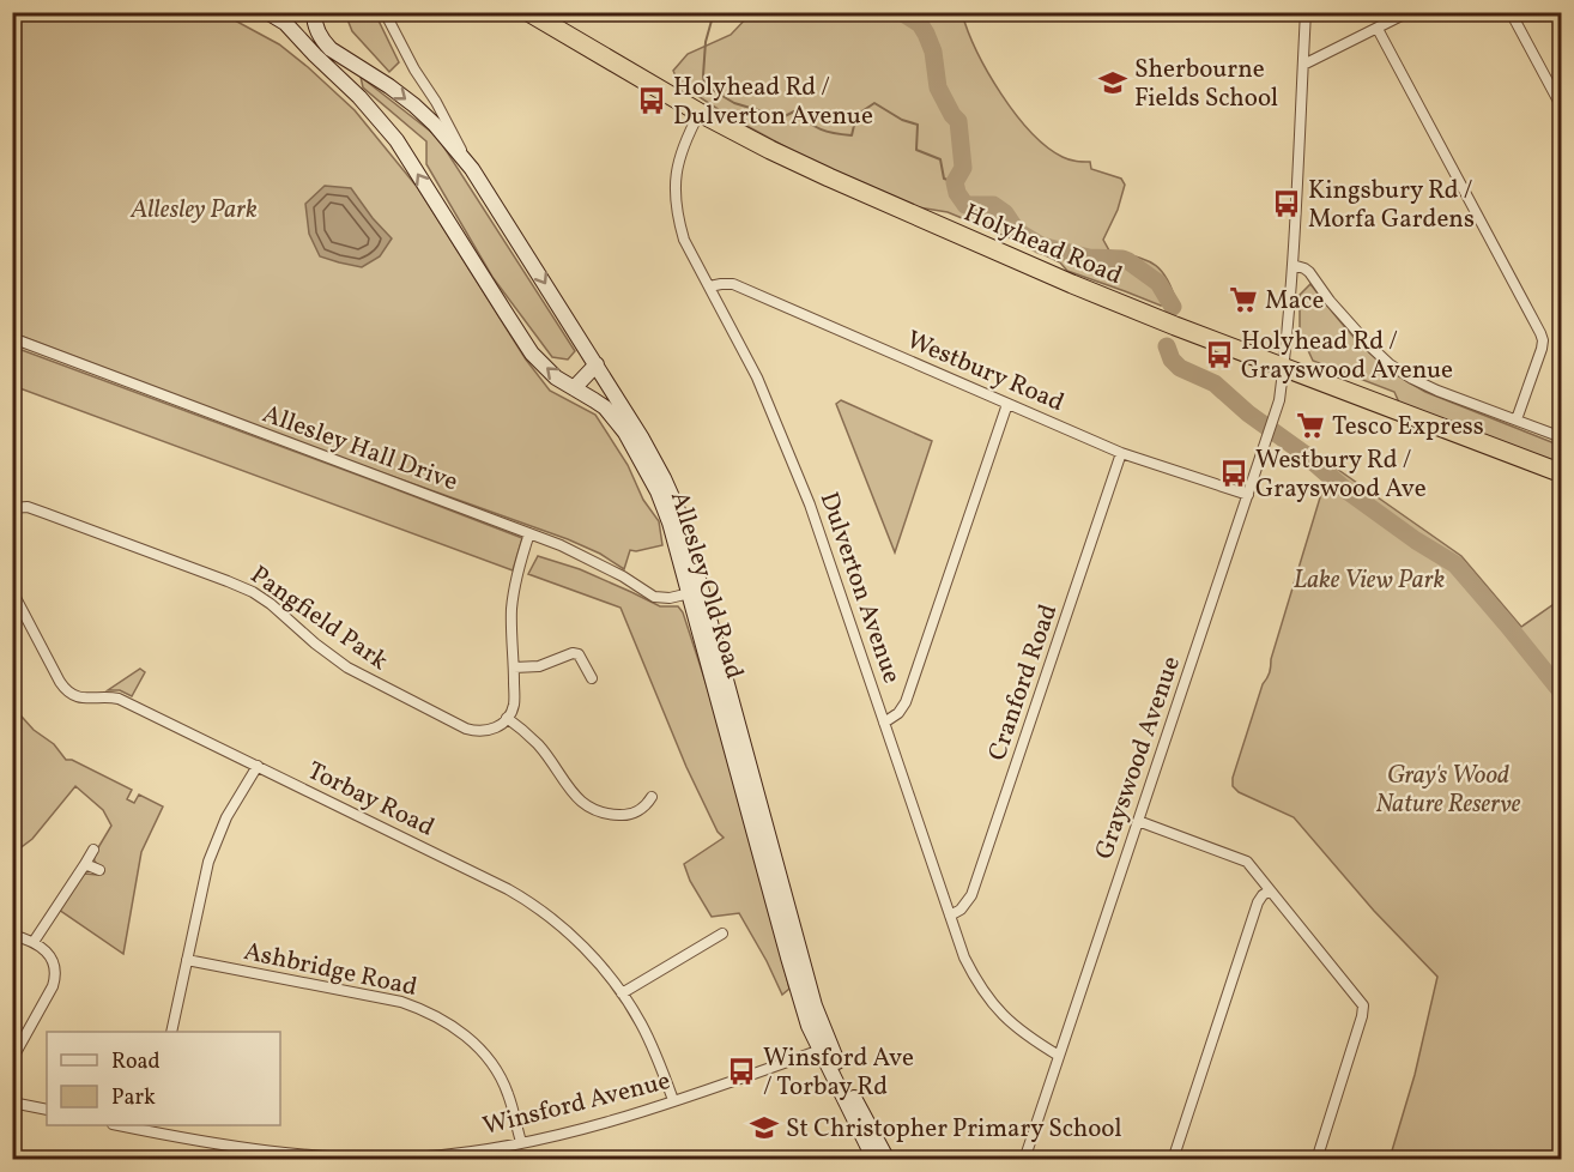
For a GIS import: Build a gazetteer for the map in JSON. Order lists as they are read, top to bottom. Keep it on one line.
{"streets":{"highway":["Holyhead Road"],"main road":["Allesley Old Road"],"street":["Westbury Road","Allesley Hall Drive","Dulverton Avenue","Pangfield Park","Cranford Road","Grayswood Avenue","Torbay Road","Ashbridge Road","Winsford Avenue"]},"crossings":[["Holyhead Road","Dulverton Avenue"],["Holyhead Road","Grayswood Avenue"],["Westbury Road","Dulverton Avenue"],["Westbury Road","Cranford Road"],["Westbury Road","Grayswood Avenue"],["Allesley Hall Drive","Allesley Old Road"],["Allesley Old Road","Winsford Avenue"],["Dulverton Avenue","Cranford Road"],["Dulverton Avenue","Grayswood Avenue"],["Torbay Road","Winsford Avenue"],["Ashbridge Road","Winsford Avenue"]],"parks":["Allesley Park","Lake View Park","Gray's Wood Nature Reserve"],"places":{"school or university":["Sherbourne Fields School","St Christopher Primary School"],"bus stop":["Holyhead Rd / Dulverton Avenue","Kingsbury Rd / Morfa Gardens","Holyhead Rd / Grayswood Avenue","Westbury Rd / Grayswood Ave","Winsford Ave / Torbay Rd"],"supermarket":["Mace","Tesco Express"]},"legend":["Road","Park"]}
